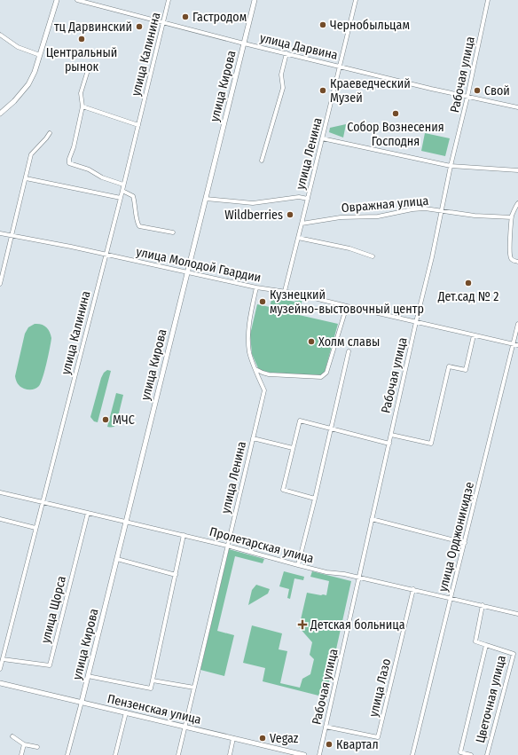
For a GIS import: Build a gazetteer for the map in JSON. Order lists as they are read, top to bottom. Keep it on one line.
{"streets":{"street":["улица Дарвина","улица Калинина","Рабочая улица","улица Кирова","улица Ленина","Овражная улица","улица Молодой Гвардии","улица Орджоникидзе","Пролетарская улица","улица Щорса","улица Лазо","Цветочная улица","Пензенская улица"]},"crossings":[["улица Дарвина","улица Калинина"],["улица Дарвина","Рабочая улица"],["улица Дарвина","улица Кирова"],["улица Дарвина","улица Ленина"],["улица Калинина","улица Молодой Гвардии"],["улица Калинина","Пролетарская улица"],["улица Калинина","улица Щорса"],["Рабочая улица","Овражная улица"],["Рабочая улица","улица Молодой Гвардии"],["Рабочая улица","Пролетарская улица"],["Рабочая улица","улица Лазо"],["улица Кирова","улица Молодой Гвардии"],["улица Кирова","Пролетарская улица"],["улица Кирова","Пензенская улица"],["улица Ленина","Овражная улица"],["улица Ленина","улица Молодой Гвардии"],["улица Ленина","Пролетарская улица"],["улица Ленина","Пензенская улица"],["улица Молодой Гвардии","улица Орджоникидзе"],["улица Орджоникидзе","Пролетарская улица"],["Пролетарская улица","улица Щорса"],["Пролетарская улица","улица Лазо"],["Пролетарская улица","Цветочная улица"]],"places":{"other":["Гастродом","Чернобыльцам","тц Дарвинский","Центральный рынок","Краеведческий Музей","Свой","Собор Вознесения Господня","Wildberries","Дет.сад № 2","Кузнецкий музейно-выстовочный центр","Холм славы","МЧС","Vegaz","Квартал"],"health":["Детская больница"]}}
